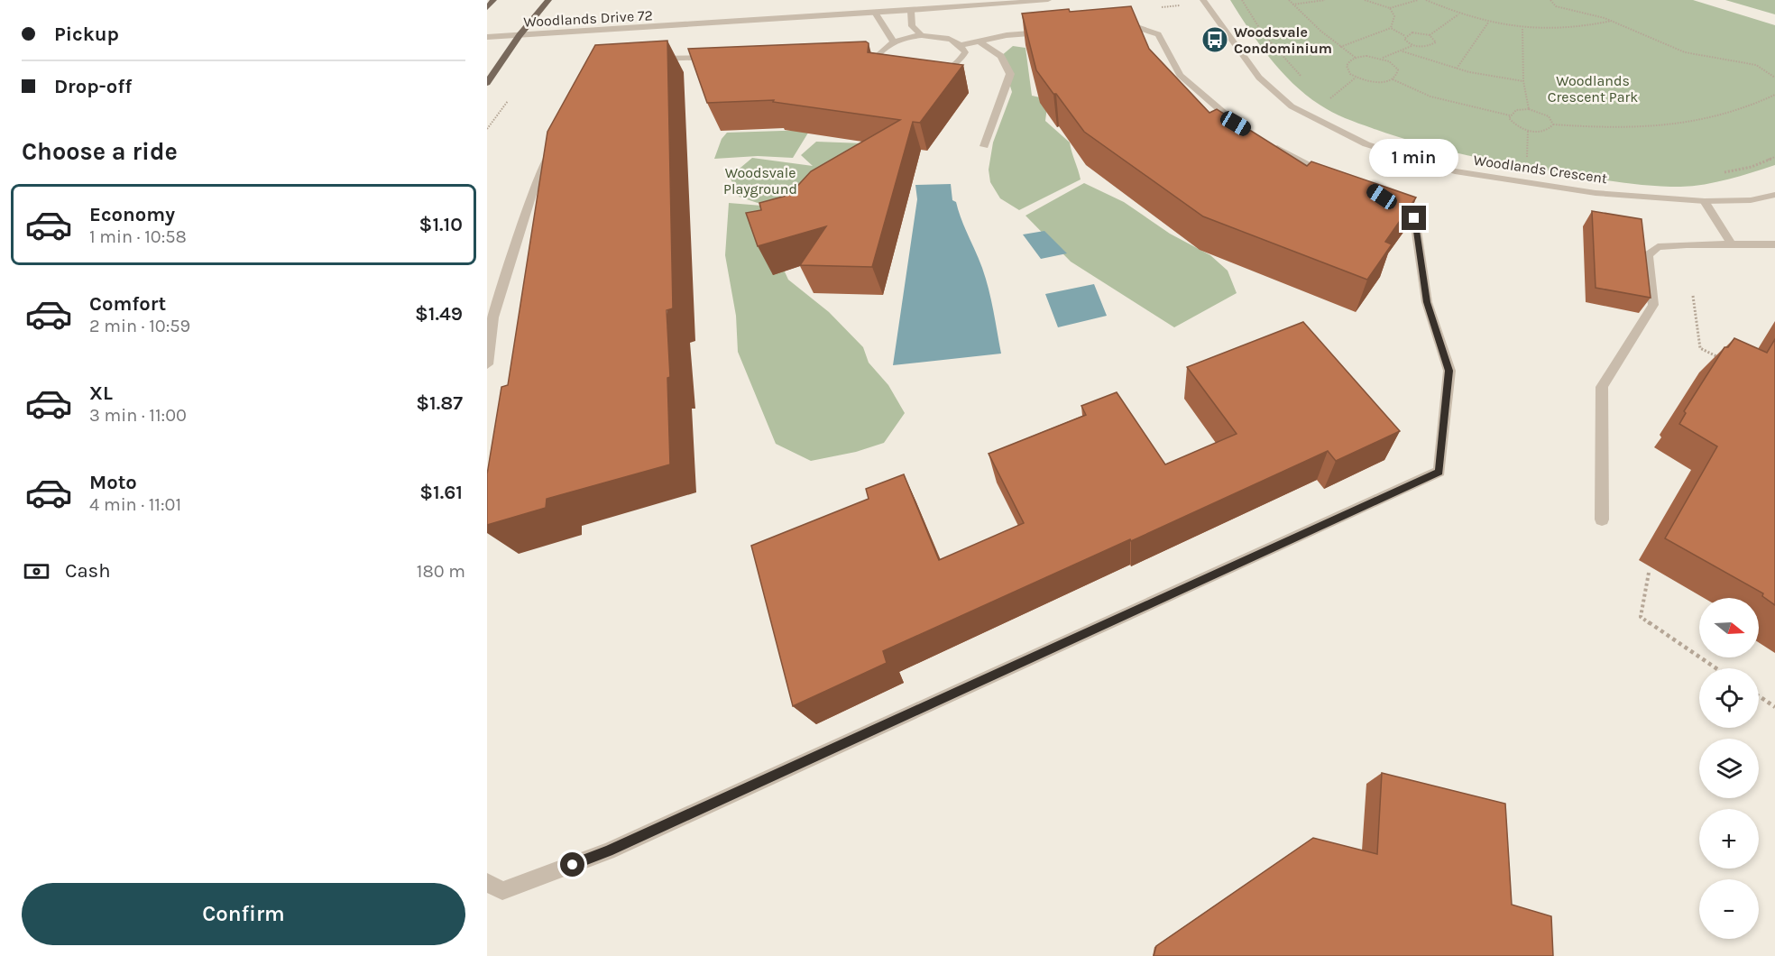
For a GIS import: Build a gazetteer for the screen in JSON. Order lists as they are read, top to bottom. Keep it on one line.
{"streets":{"street":["Woodlands Drive 72","Woodlands Crescent"]},"parks":["Woodlands Crescent Park","Woodsvale Playground"],"places":{"bus stop":["Woodsvale Condominium"]},"north":"right","page":{"banner":["Pickup","Drop-off"],"heading":"Choose a ride","bubble":"1 min","list":[{"name":"Economy","note":"1 min · 10:58","value":"$1.10"},{"name":"Comfort","note":"2 min · 10:59","value":"$1.49"},{"name":"XL","note":"3 min · 11:00","value":"$1.87"},{"name":"Moto","note":"4 min · 11:01","value":"$1.61"}],"pay":["Cash","180 m"],"map_buttons":["+","−"],"buttons":"Confirm"}}
